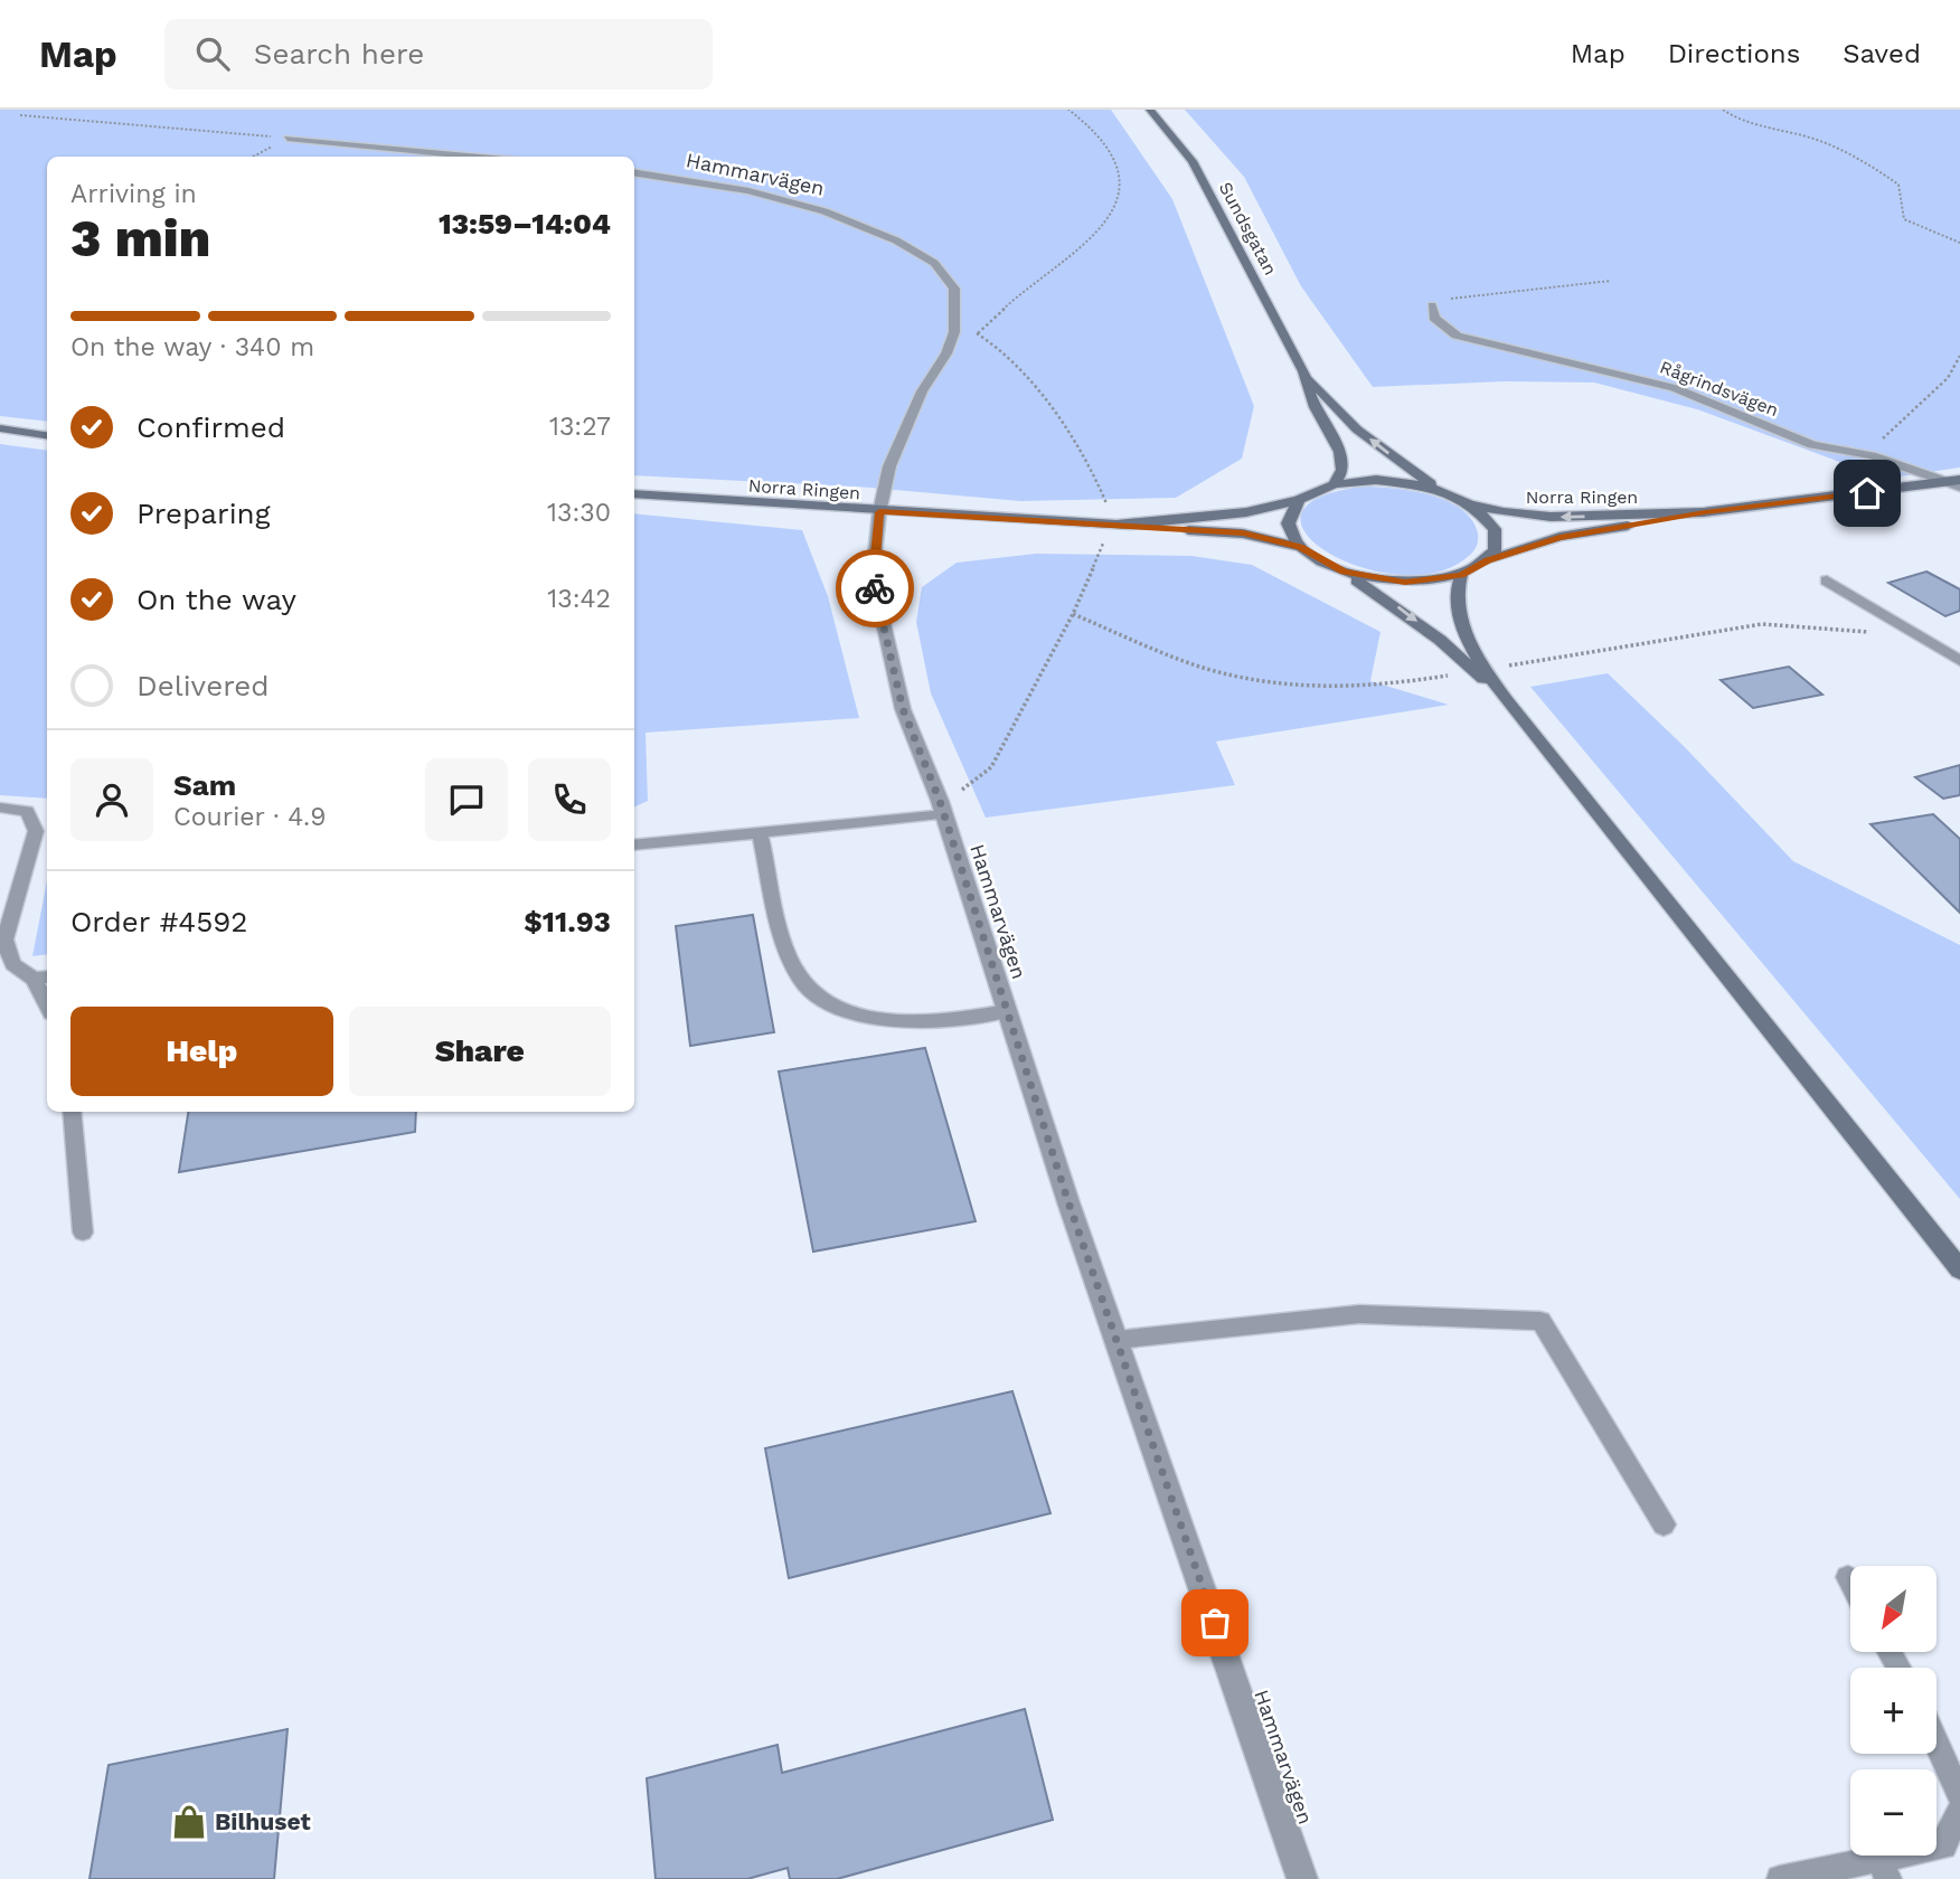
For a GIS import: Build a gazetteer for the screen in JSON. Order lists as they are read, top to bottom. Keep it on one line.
{"streets":{"main road":["Sundsgatan","Norra Ringen"],"street":["Hammarvägen","Rågrindsvägen"]},"crossings":[["Hammarvägen","Norra Ringen"],["Sundsgatan","Norra Ringen"],["Rågrindsvägen","Norra Ringen"]],"places":{"shop":["Bilhuset"]},"north":"bottom left","page":{"header":"Map","search":"Search here","nav":["Map","Directions","Saved"],"heading":["3 min","Arriving in","13:59–14:04"],"panel":["Sam","Courier · 4.9","Order #4592","$11.93"],"bar":"On the way · 340 m","list":[["Confirmed","13:27"],["Preparing","13:30"],["On the way","13:42"],"Delivered"],"buttons":["Help","Share"],"map_buttons":["+","−"]}}
